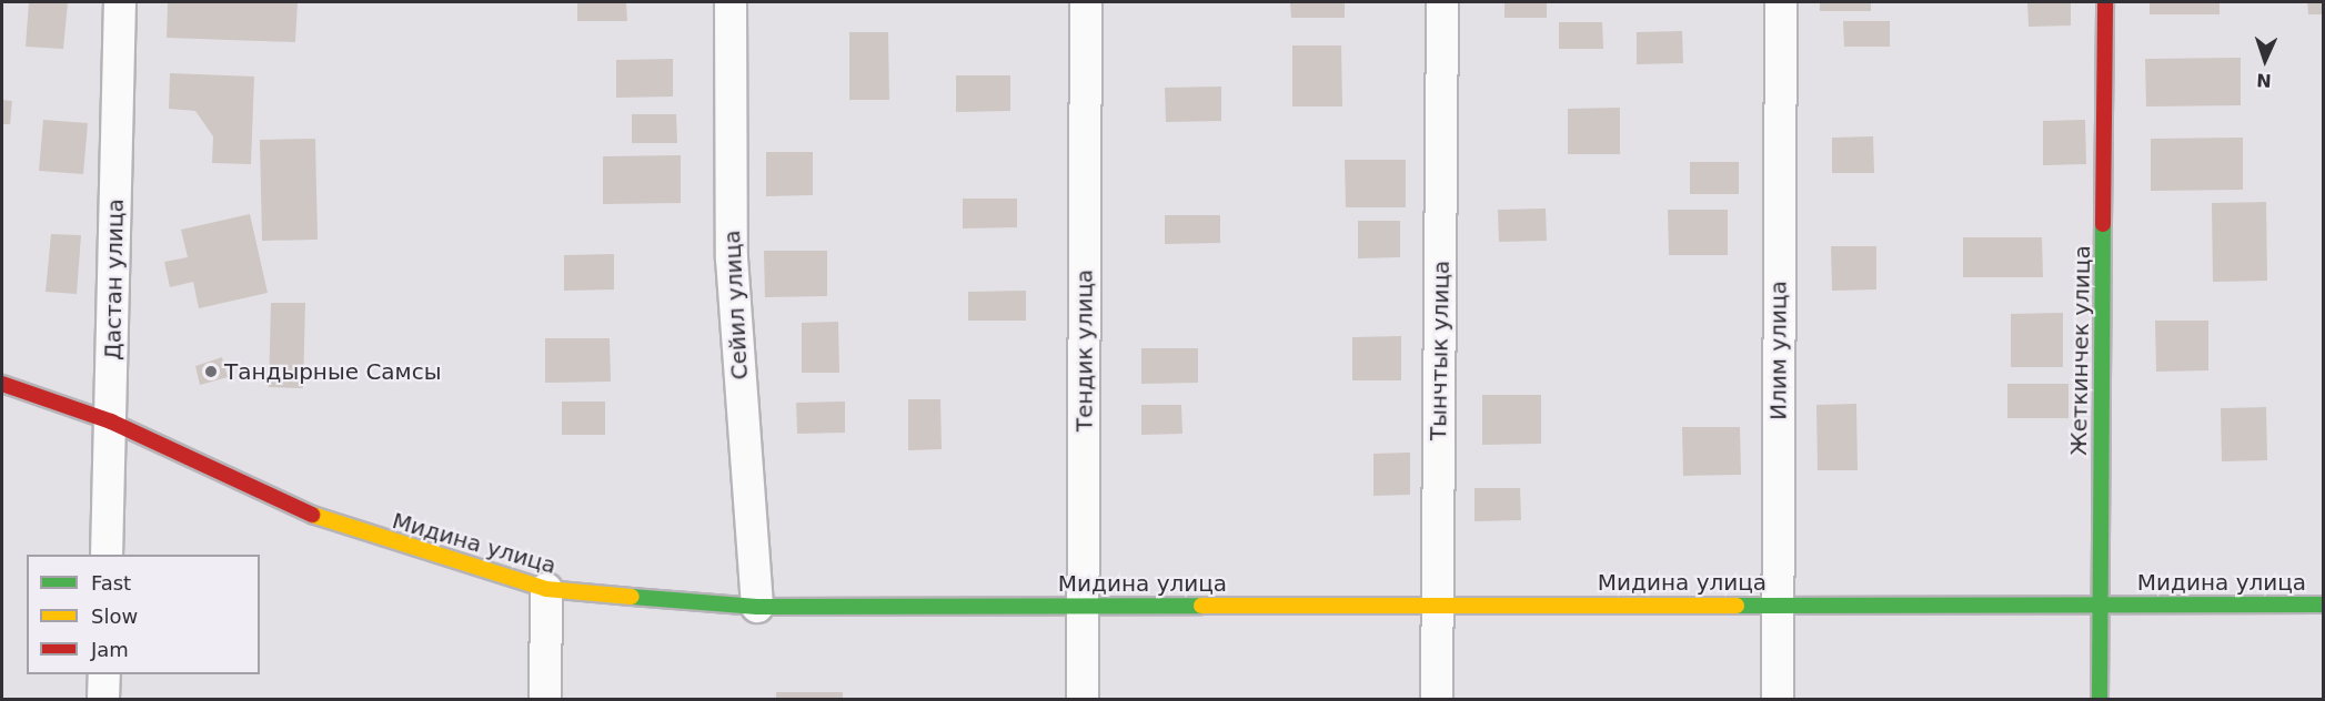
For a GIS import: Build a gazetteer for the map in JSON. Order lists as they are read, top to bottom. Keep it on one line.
{"streets":{"street":["Дастан улица","Сейил улица","Тендик улица","Тынчтык улица","Илим улица","Жеткинчек улица","Мидина улица"]},"crossings":[["Дастан улица","Мидина улица"],["Сейил улица","Мидина улица"],["Тендик улица","Мидина улица"],["Тынчтык улица","Мидина улица"],["Илим улица","Мидина улица"],["Жеткинчек улица","Мидина улица"]],"places":["Тандырные Самсы"],"legend":["Fast","Slow","Jam"],"north":"bottom"}
